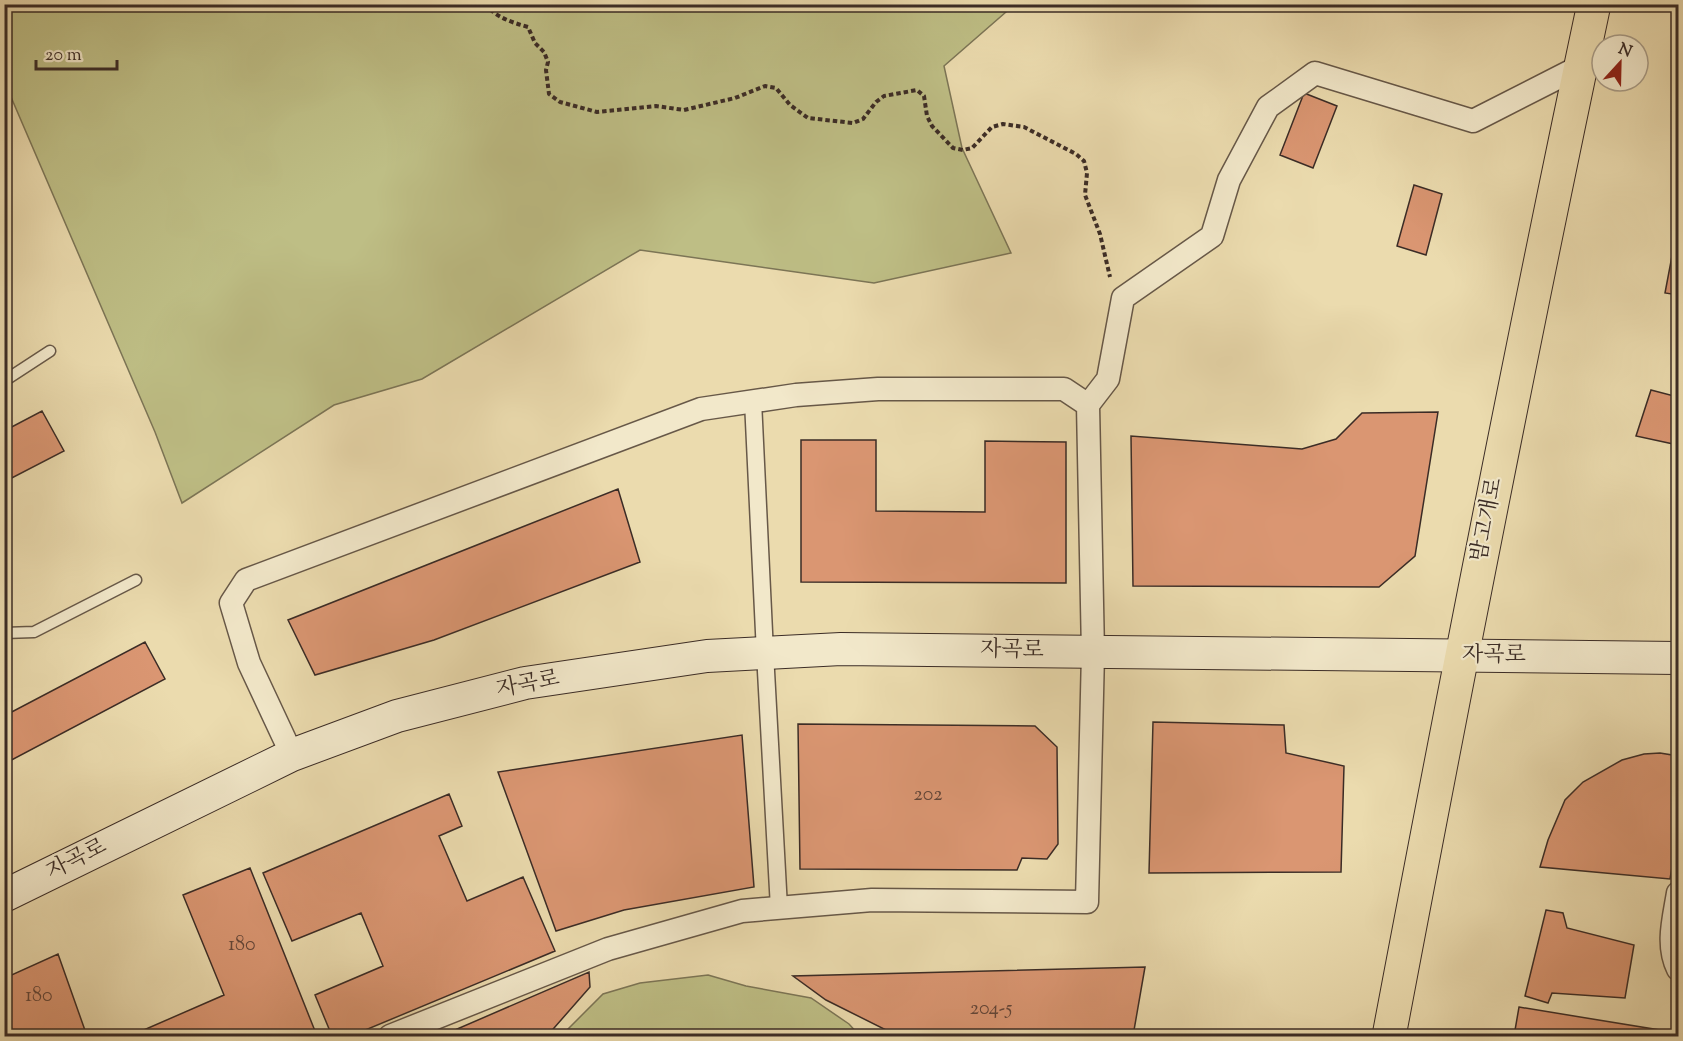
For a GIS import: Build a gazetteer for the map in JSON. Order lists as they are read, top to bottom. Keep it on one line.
{"streets":{"main road":["밤고개로","자곡로"]},"crossings":[["밤고개로","자곡로"]],"house_numbers":["202","180","180","204-5"],"scale_bar":"20 m","north":"top"}
